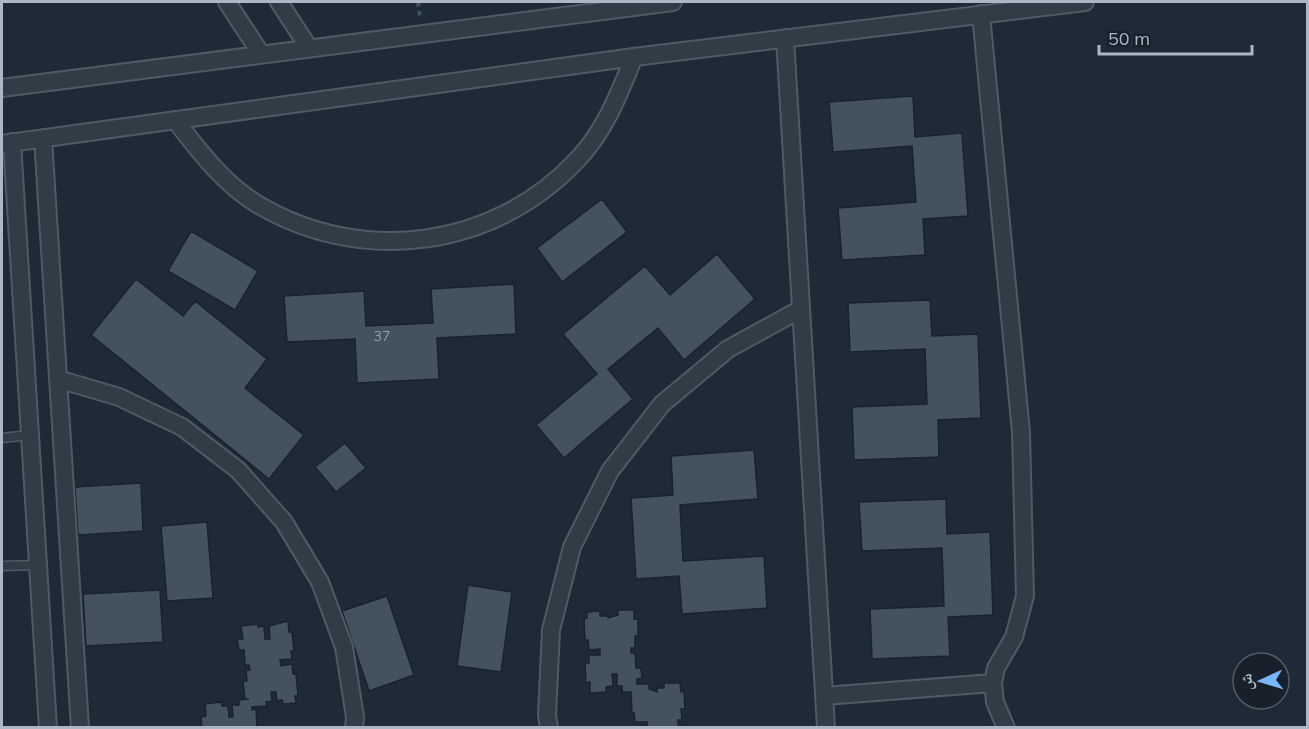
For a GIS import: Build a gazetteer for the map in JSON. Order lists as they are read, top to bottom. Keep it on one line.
{"house_numbers":["37"],"scale_bar":"50 m","north":"left"}
